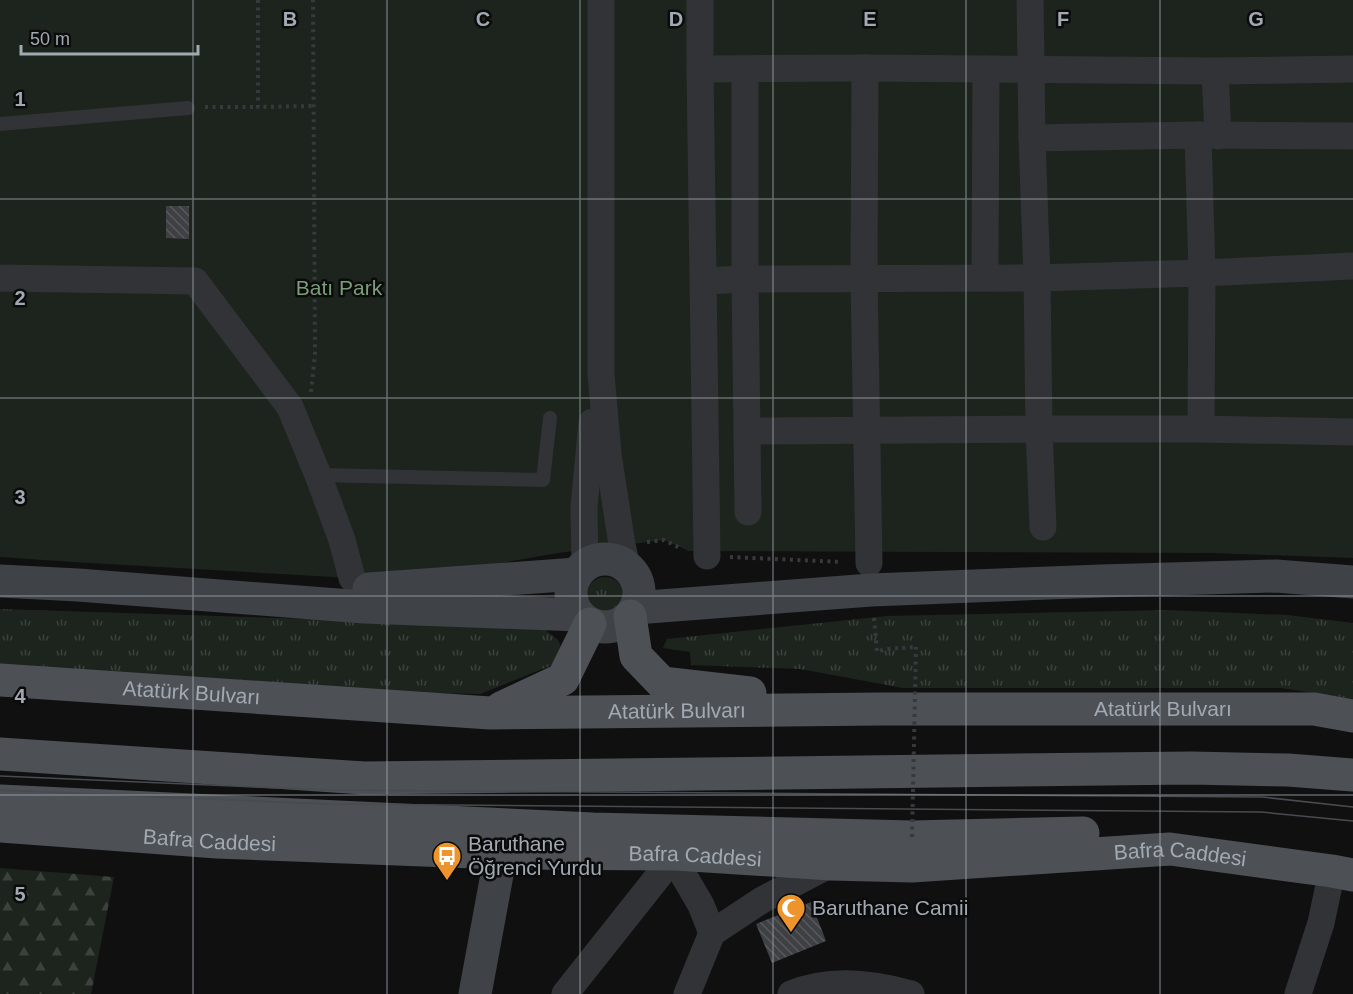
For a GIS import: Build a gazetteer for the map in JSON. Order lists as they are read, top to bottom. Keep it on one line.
{"streets":{"main road":["Atatürk Bulvarı","Bafra Caddesi"]},"parks":["Batı Park"],"places":{"bus stop":["Baruthane Öğrenci Yurdu"],"mosque":["Baruthane Camii"]},"scale_bar":"50 m","grid":{"columns":["B","C","D","E","F","G"],"rows":["1","2","3","4","5"]}}
